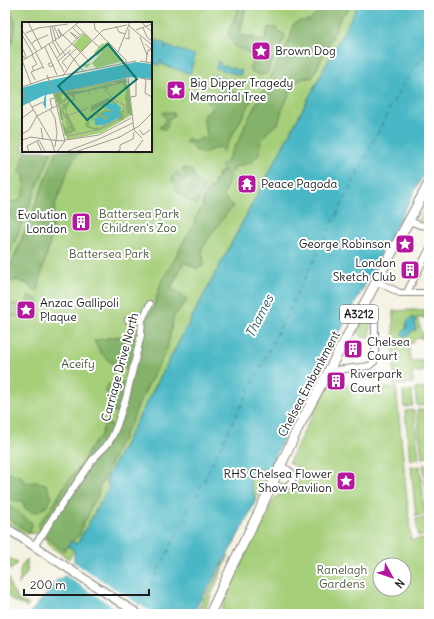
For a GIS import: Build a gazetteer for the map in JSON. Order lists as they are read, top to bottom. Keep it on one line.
{"streets":{"highway":["A3212","Chelsea Embankment"],"street":["Carriage Drive North"]},"crossings":[["A3212","Chelsea Embankment"]],"water":["Thames"],"parks":["Battersea Park Children's Zoo","Battersea Park","Aceify","Ranelagh Gardens"],"places":{"place":["Brown Dog","Big Dipper Tragedy Memorial Tree","George Robinson","Anzac Gallipoli Plaque","RHS Chelsea Flower Show Pavilion"],"temple":["Peace Pagoda"],"building":["Evolution London","London Sketch Club","Chelsea Court","Riverpark Court"]},"scale_bar":"200 m","north":"bottom right"}
